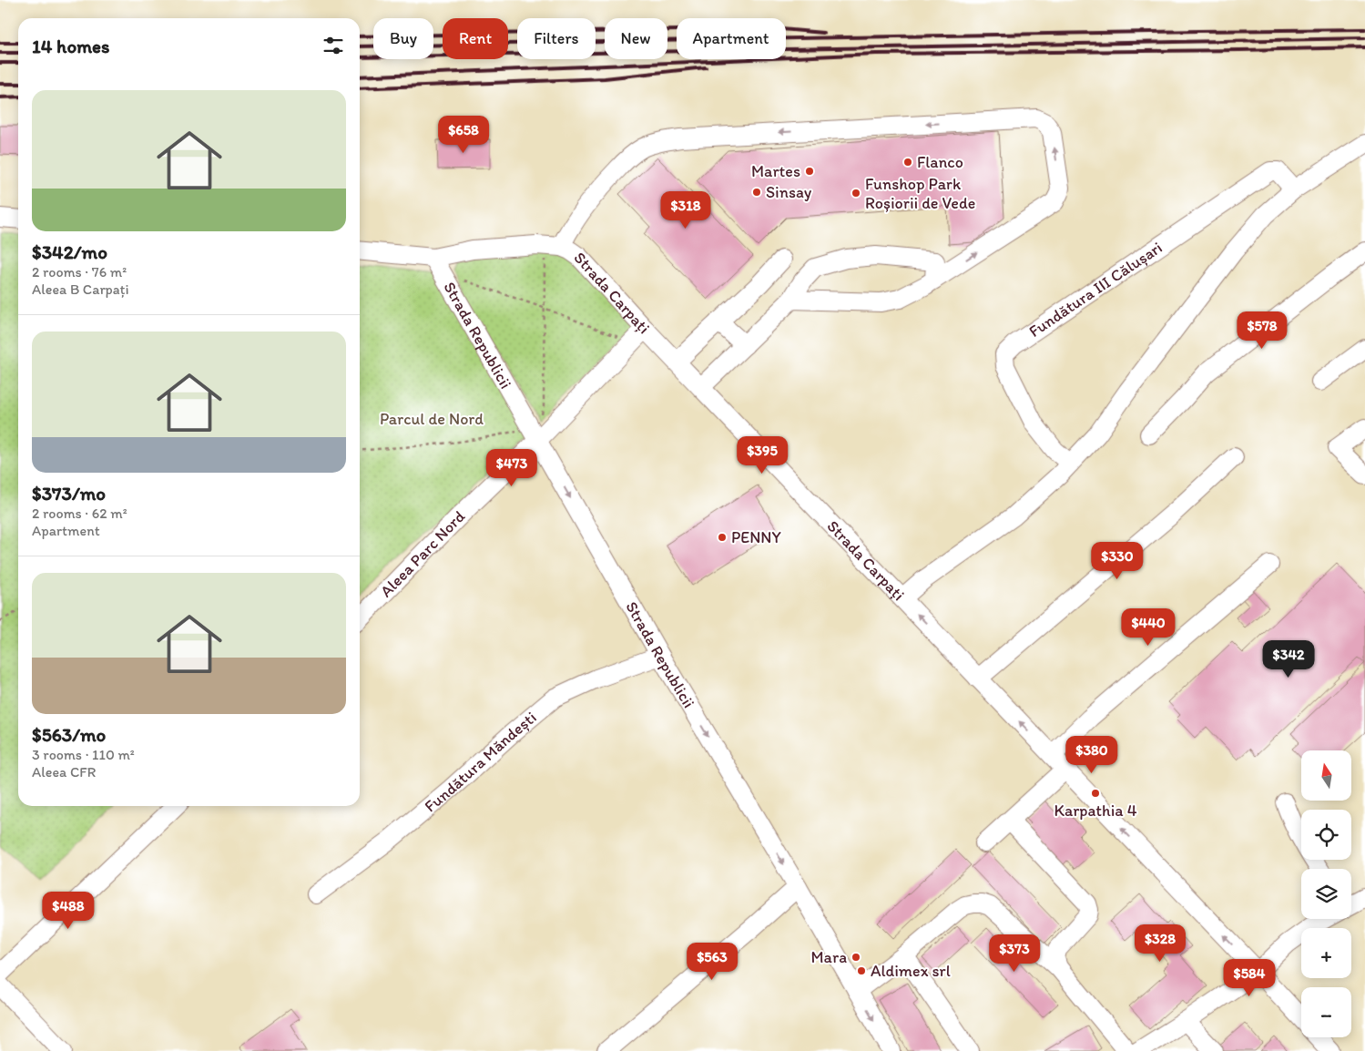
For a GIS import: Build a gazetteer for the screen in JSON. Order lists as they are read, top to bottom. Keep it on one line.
{"streets":{"street":["Fundătura III Călușari","Strada Carpați","Strada Republicii","Aleea Parc Nord","Fundătura Măndești"]},"crossings":[["Strada Carpați","Aleea Parc Nord"],["Strada Republicii","Aleea Parc Nord"],["Strada Republicii","Fundătura Măndești"]],"one_way":["Strada Republicii"],"parks":["Parcul de Nord"],"places":["Flanco","Martes","Sinsay","Funshop Park Roșiorii de Vede","PENNY","Karpathia 4","Mara","Aldimex srl"],"north":"top","page":{"chip":["Buy","Rent","Filters","New","Apartment"],"heading":"14 homes","list":[{"name":"$342/mo","note":"2 rooms · 76 m² · Aleea B Carpați"},{"name":"$373/mo","note":"2 rooms · 62 m² · Apartment"},{"name":"$563/mo","note":"3 rooms · 110 m² · Aleea CFR"}],"price":["$658","$318","$578","$395","$473","$330","$440","$342","$380","$488","$328","$373","$563","$584"],"map_buttons":["+","−"]}}
